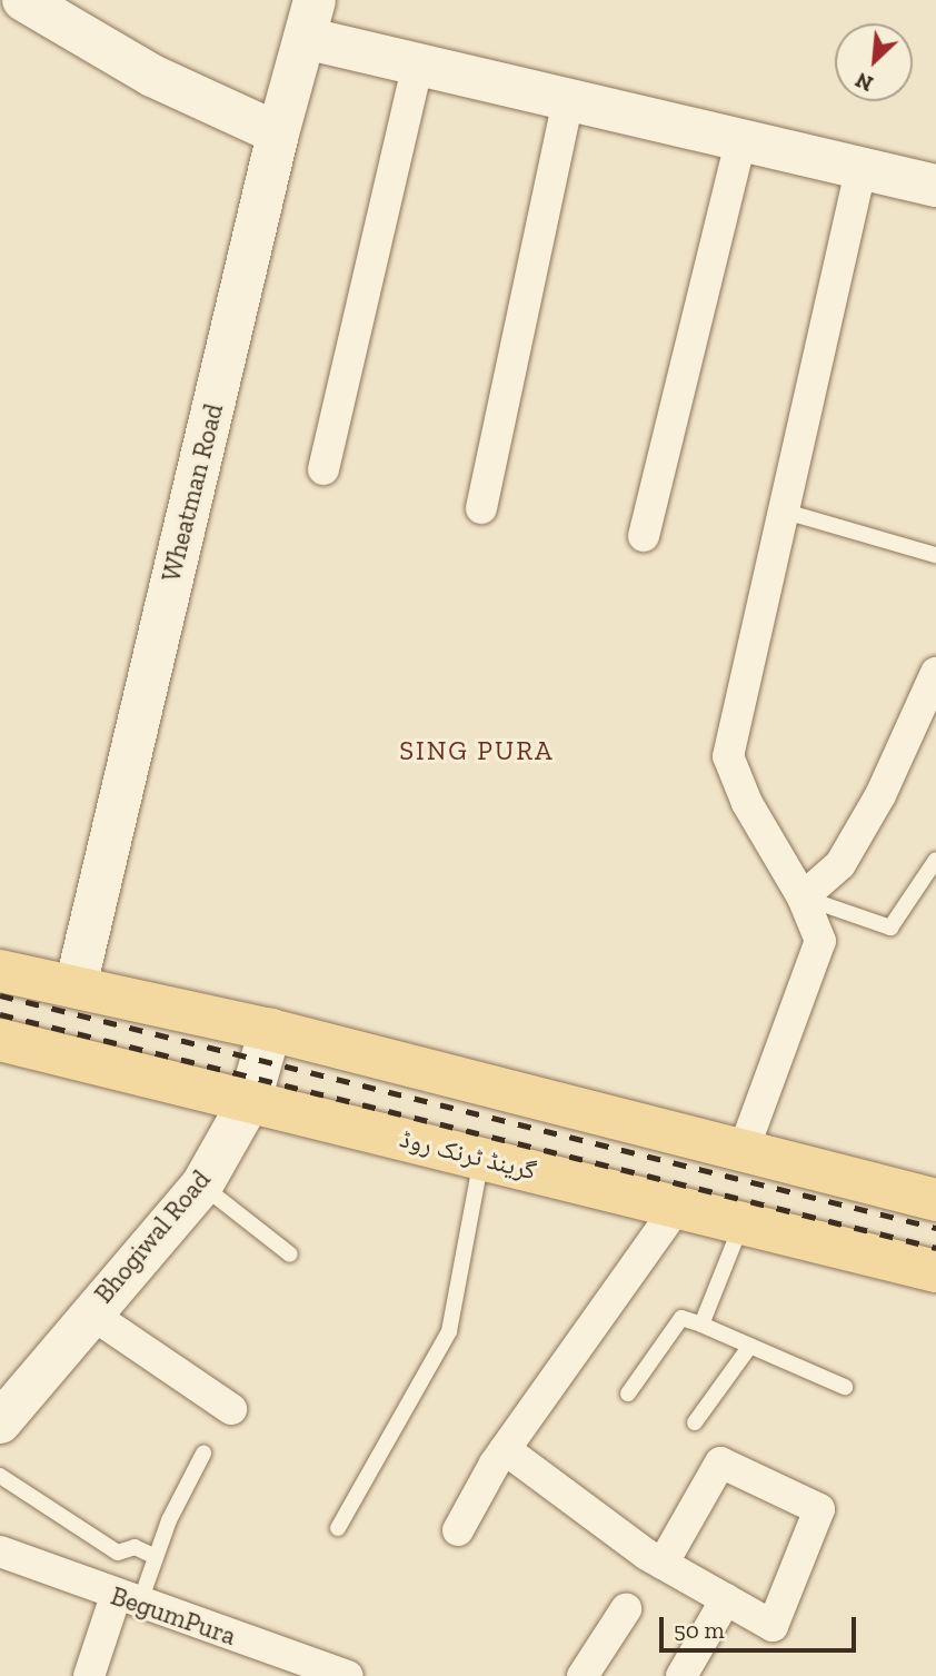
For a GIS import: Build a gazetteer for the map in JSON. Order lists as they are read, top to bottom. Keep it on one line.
{"streets":{"main road":["Wheatman Road","گرینڈ ٹرنک روڈ","Bhogiwal Road"],"street":["BegumPura"]},"crossings":[["گرینڈ ٹرنک روڈ","Bhogiwal Road"]],"districts":["SING PURA"],"scale_bar":"50 m","north":"bottom left"}
